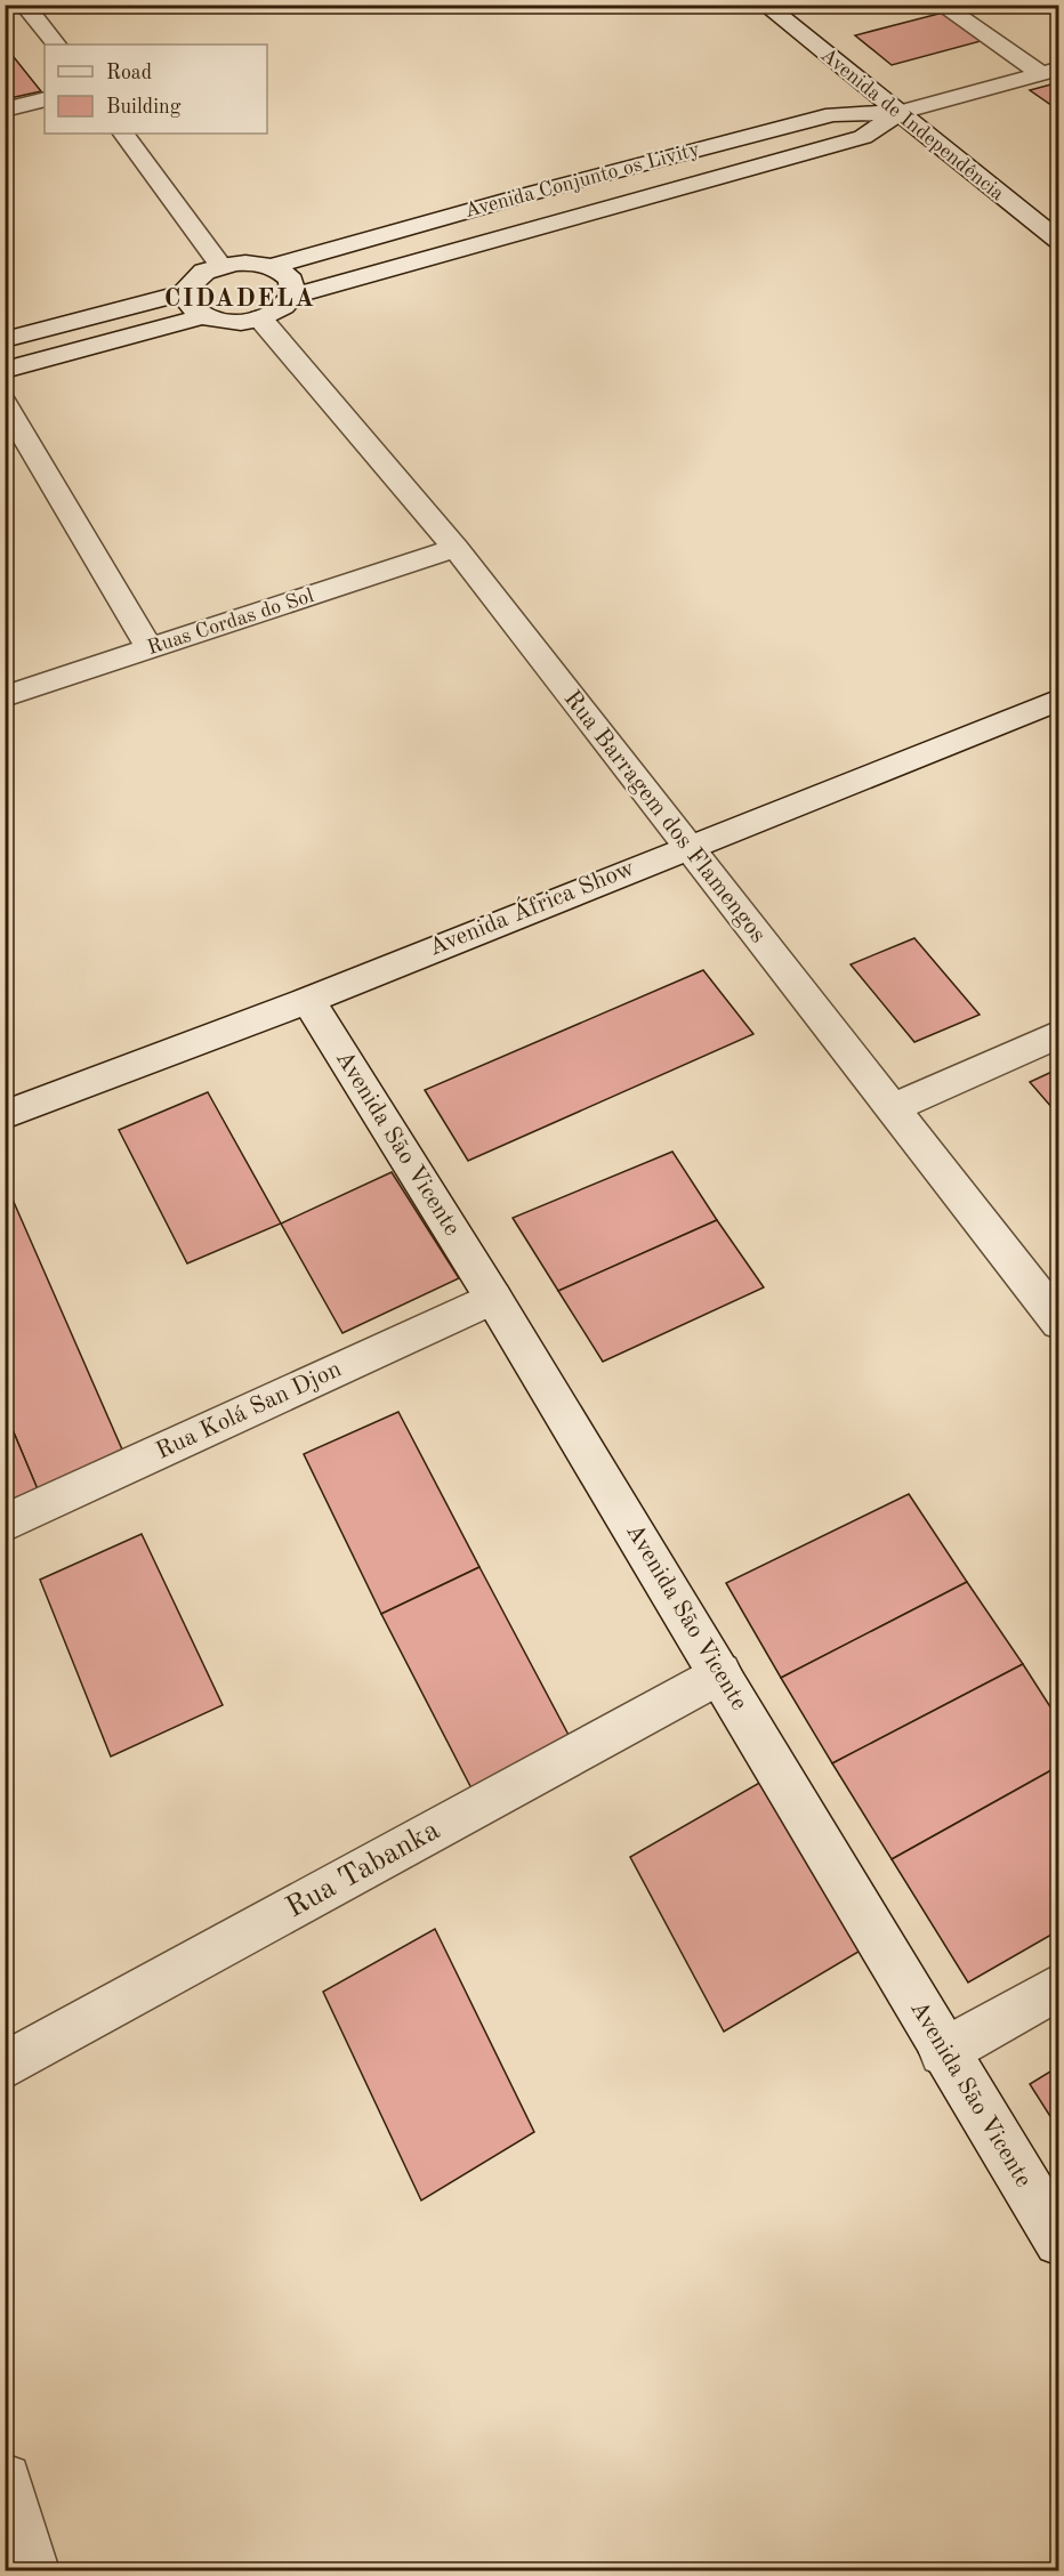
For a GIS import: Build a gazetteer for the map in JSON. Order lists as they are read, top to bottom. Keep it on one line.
{"streets":{"street":["Avenida de Independência","Avenida Conjunto os Livity","Ruas Cordas do Sol","Rua Barragem dos Flamengos","Avenida África Show","Avenida São Vicente","Rua Kolá San Djon","Rua Tabanka"]},"crossings":[["Avenida de Independência","Avenida Conjunto os Livity"],["Ruas Cordas do Sol","Rua Barragem dos Flamengos"],["Rua Barragem dos Flamengos","Avenida África Show"],["Avenida África Show","Avenida São Vicente"],["Avenida São Vicente","Rua Kolá San Djon"],["Avenida São Vicente","Rua Tabanka"]],"districts":["CIDADELA"],"legend":["Road","Building"]}
